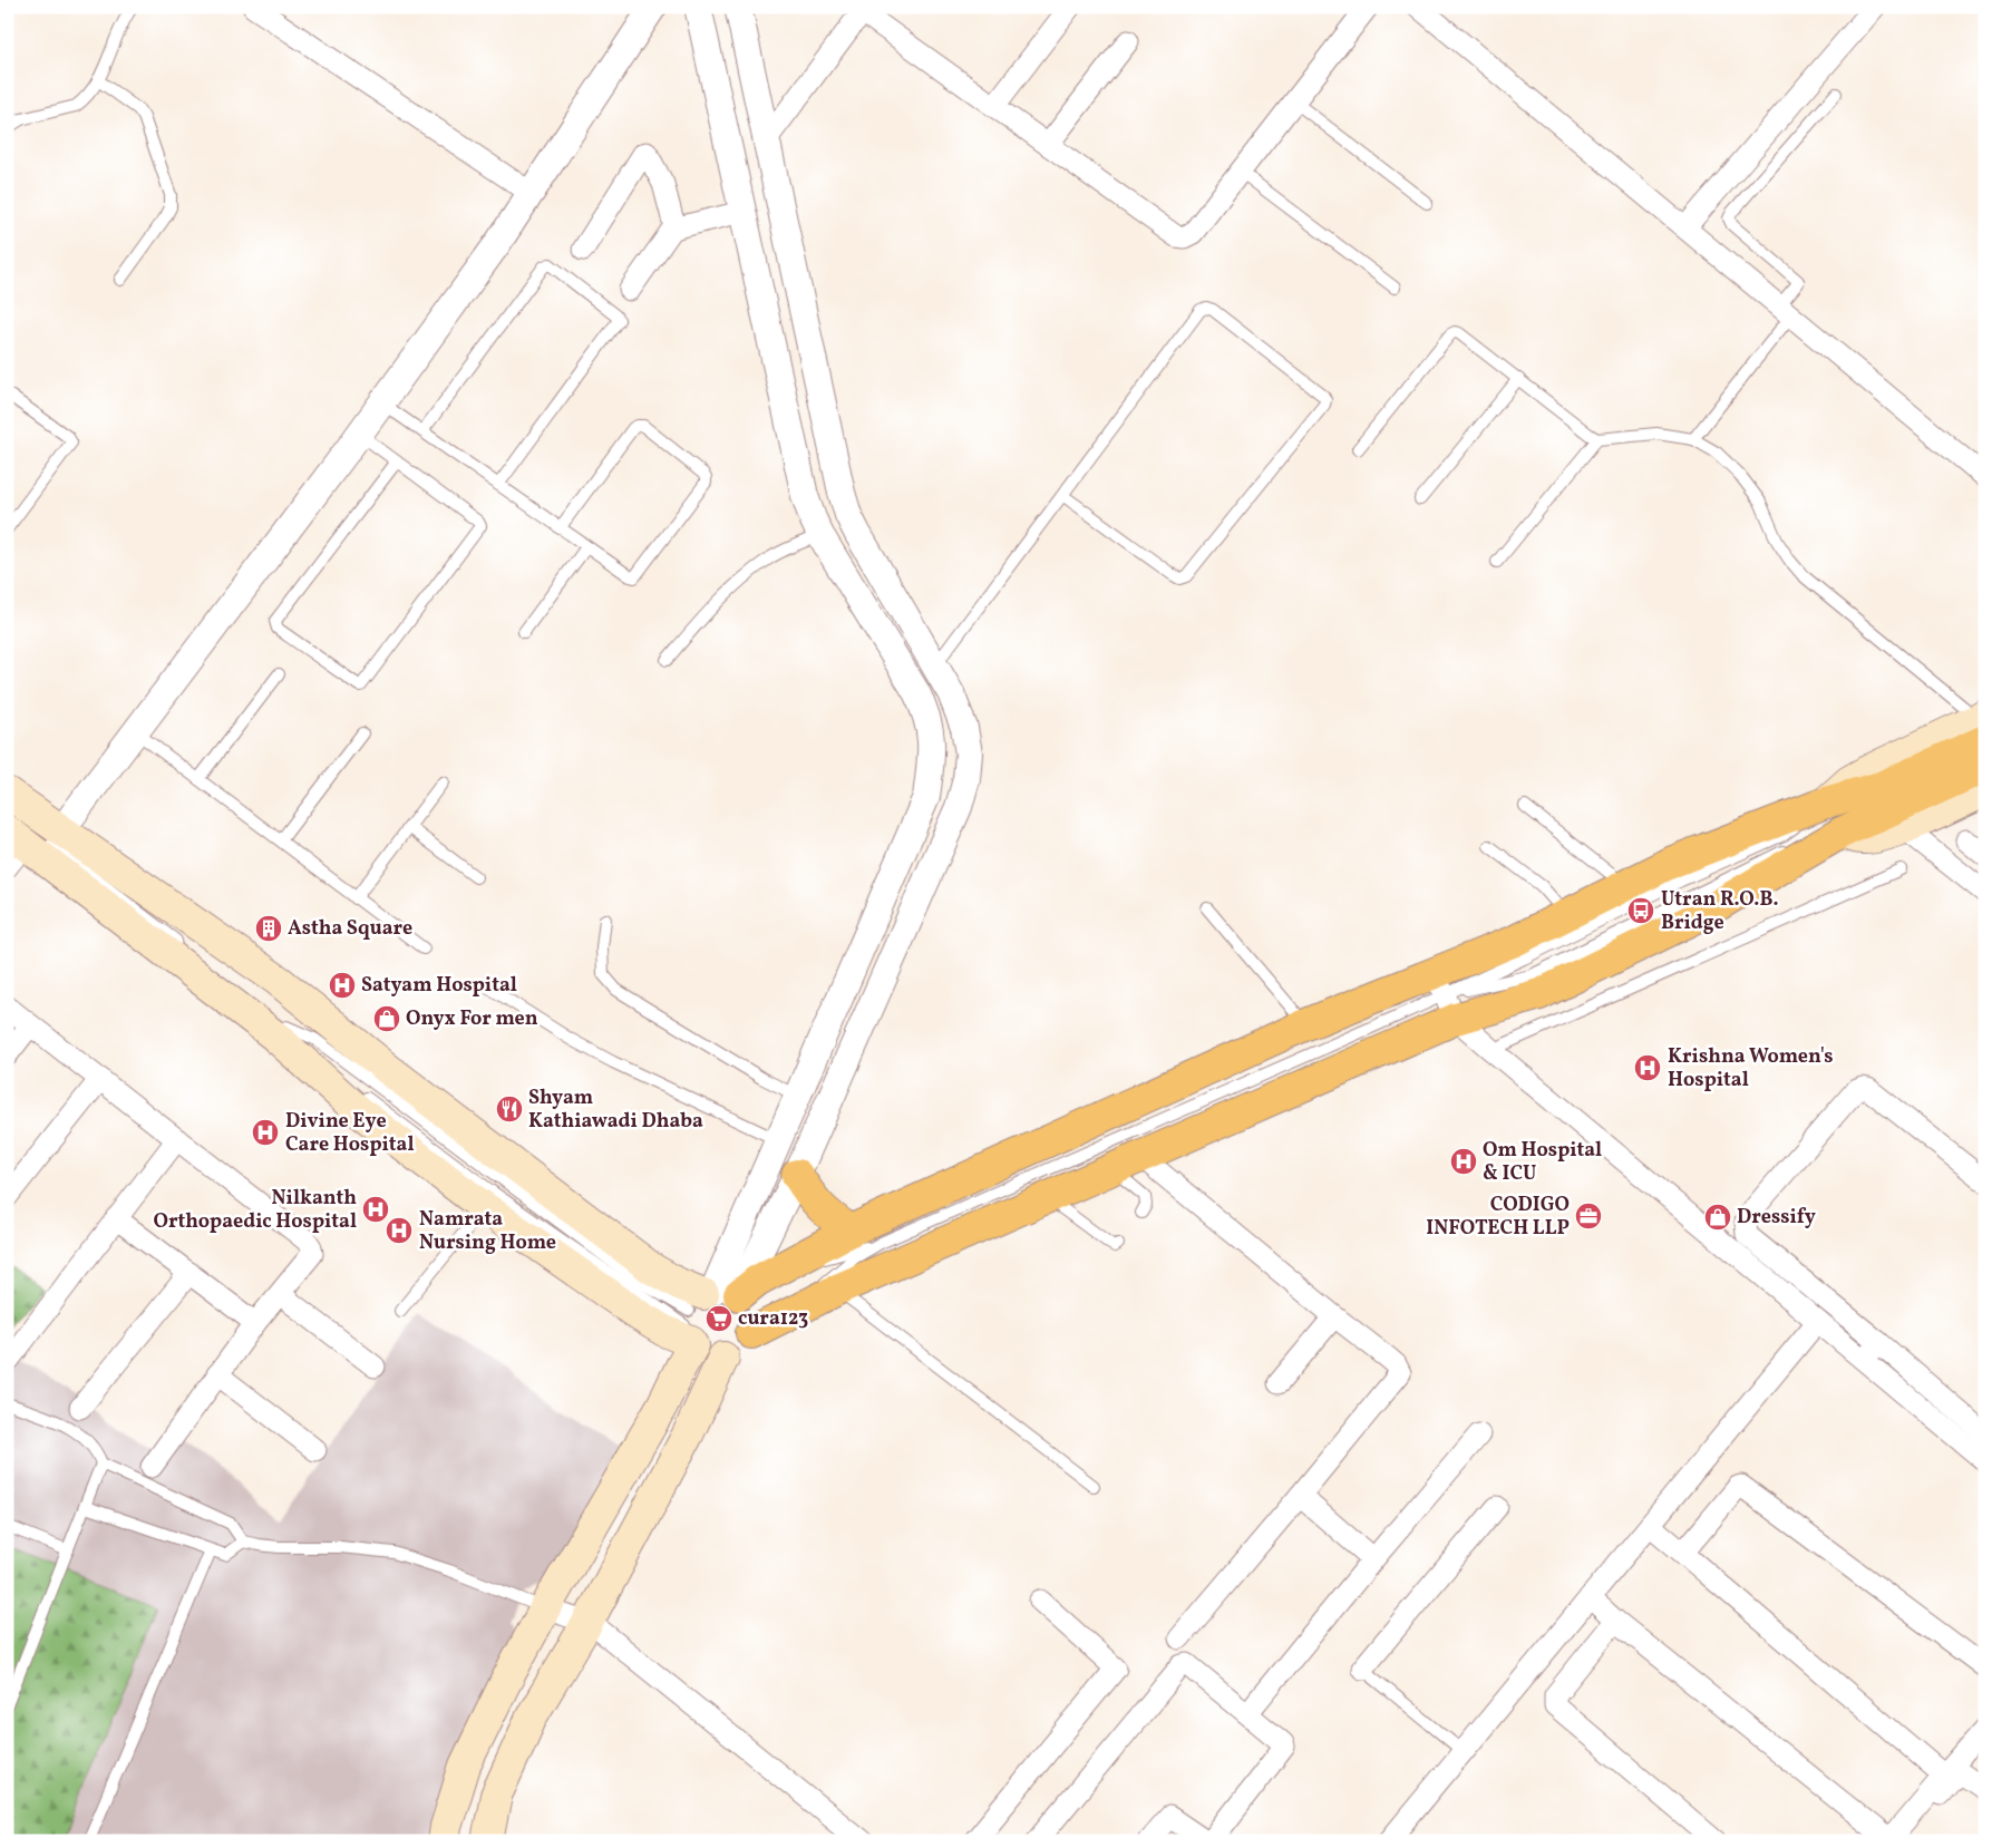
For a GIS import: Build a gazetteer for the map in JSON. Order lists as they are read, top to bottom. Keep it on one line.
{"places":{"bus stop":["Utran R.O.B. Bridge"],"building":["Astha Square"],"hospital":["Satyam Hospital","Krishna Women's Hospital","Divine Eye Care Hospital","Om Hospital & ICU","Nilkanth Orthopaedic Hospital","Namrata Nursing Home"],"shop":["Onyx For men","Dressify"],"restaurant":["Shyam Kathiawadi Dhaba"],"office":["CODIGO INFOTECH LLP"],"supermarket":["cura123"]}}
